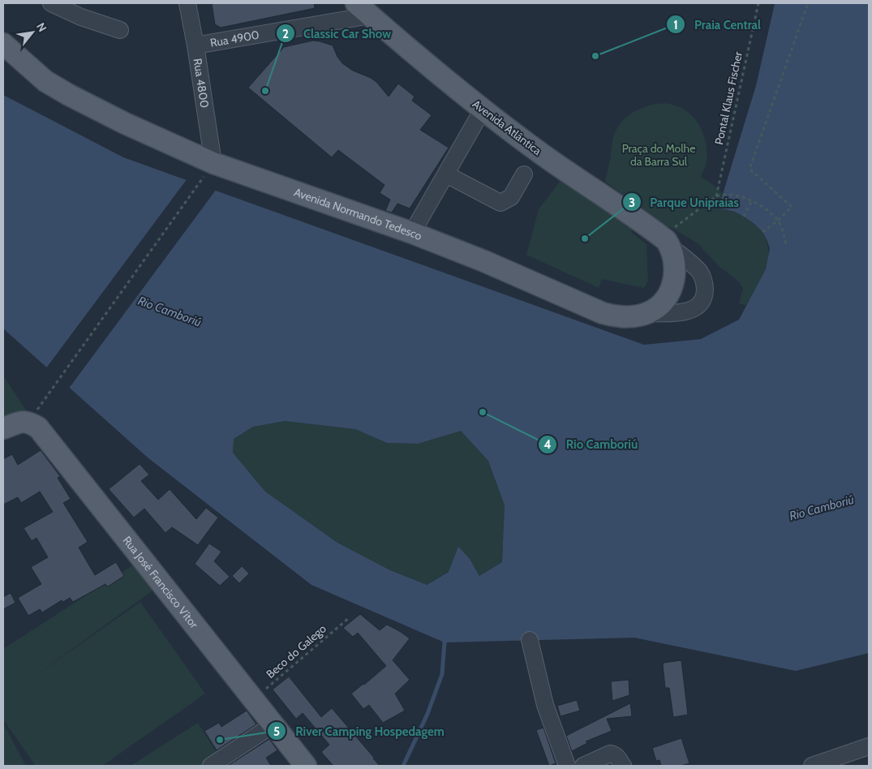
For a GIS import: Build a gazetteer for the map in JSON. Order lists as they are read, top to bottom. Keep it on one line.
{"streets":{"main road":["Avenida Atlântica","Avenida Normando Tedesco","Rua José Francisco Vítor"],"street":["Rua 4900","Rua 4800"],"path":["Pontal Klaus Fischer","Beco do Galego"]},"crossings":[["Rua 4900","Rua 4800"],["Rua 4900","Avenida Atlântica"],["Rua 4800","Avenida Normando Tedesco"],["Avenida Atlântica","Avenida Normando Tedesco"],["Rua José Francisco Vítor","Beco do Galego"]],"water":["Rio Camboriú"],"parks":["Praça do Molhe da Barra Sul"],"places":["Praia Central","Classic Car Show","Parque Unipraias","Rio Camboriú","River Camping Hospedagem"],"north":"top right"}
